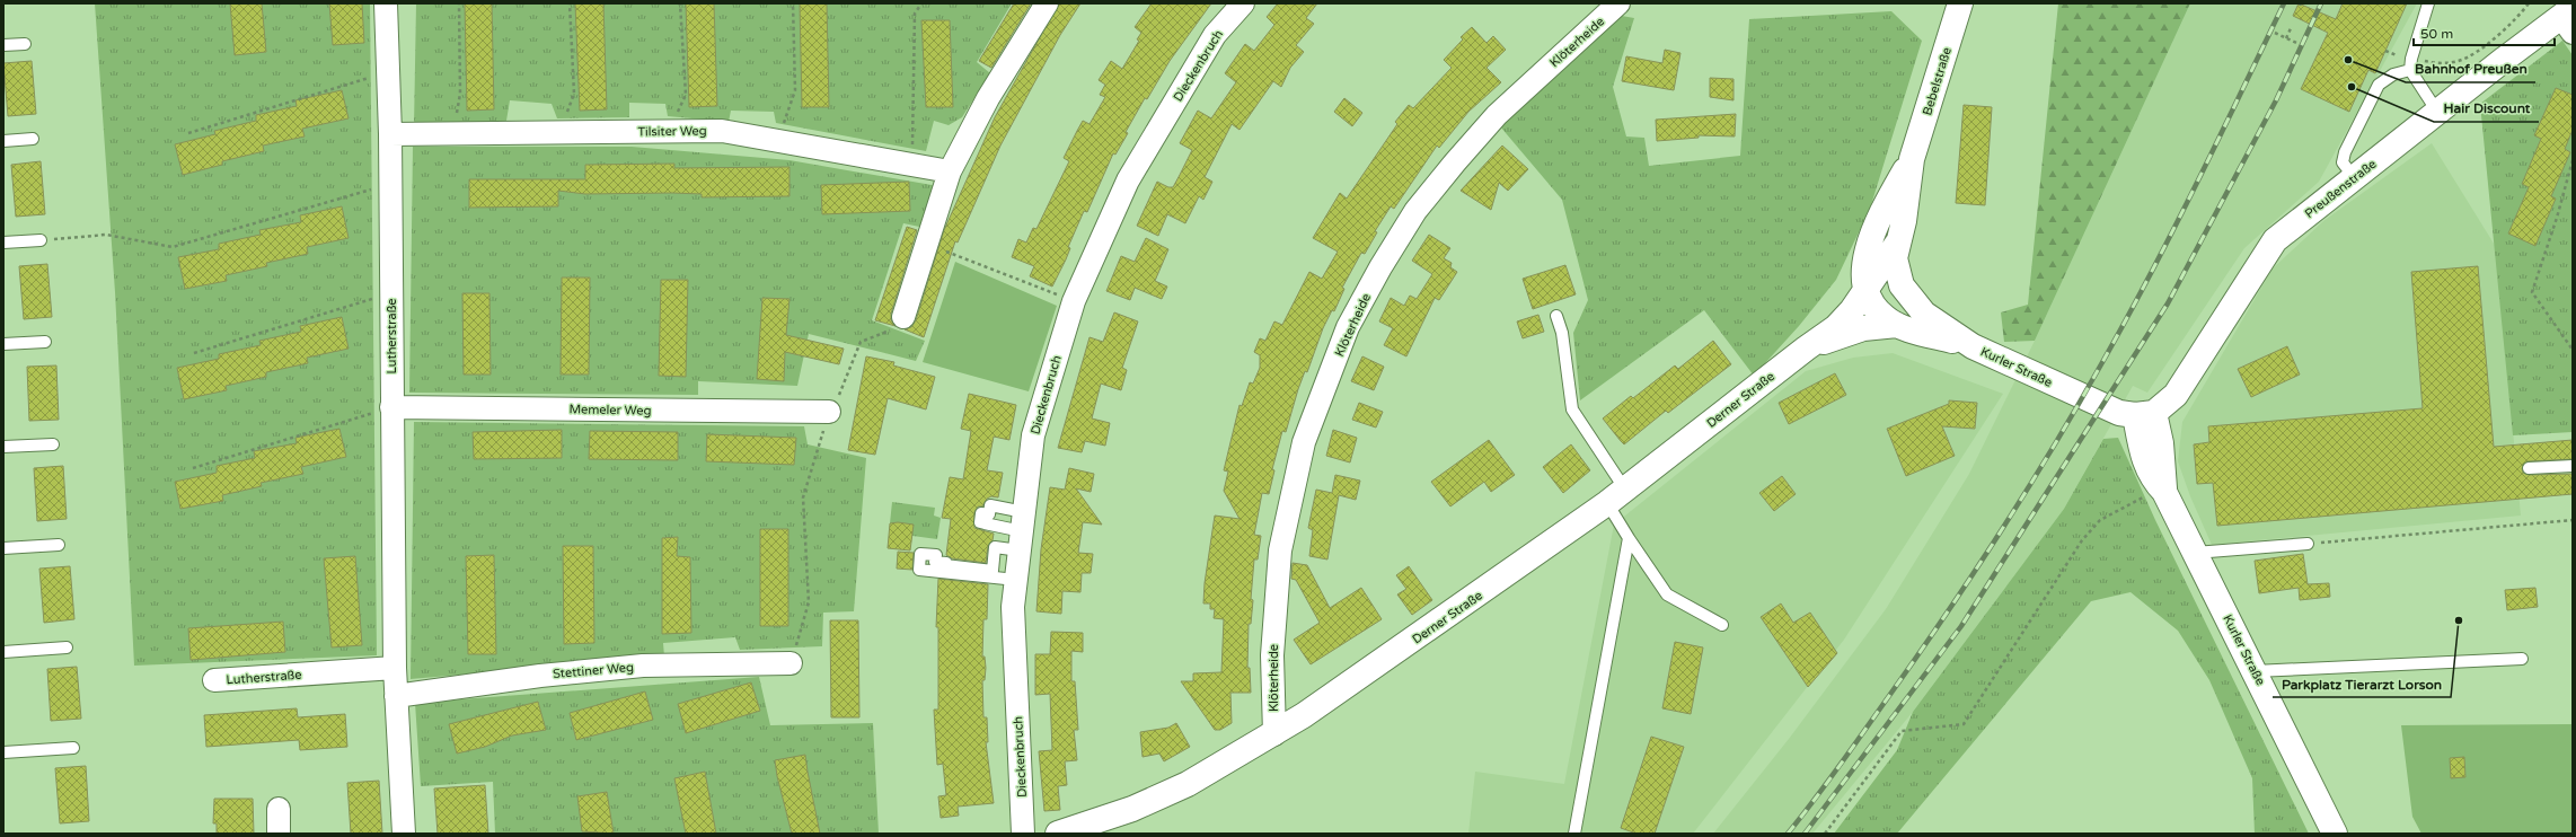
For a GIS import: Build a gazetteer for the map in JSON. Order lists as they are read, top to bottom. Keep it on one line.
{"streets":{"street":["Klöterheide","Dieckenbruch","Bebelstraße","Tilsiter Weg","Preußenstraße","Lutherstraße","Kurler Straße","Derner Straße","Memeler Weg","Stettiner Weg"]},"crossings":[["Klöterheide","Derner Straße"],["Bebelstraße","Kurler Straße"],["Bebelstraße","Derner Straße"],["Tilsiter Weg","Lutherstraße"],["Preußenstraße","Kurler Straße"],["Lutherstraße","Memeler Weg"],["Lutherstraße","Stettiner Weg"],["Kurler Straße","Derner Straße"]],"places":["Bahnhof Preußen","Hair Discount","Parkplatz Tierarzt Lorson"],"scale_bar":"50 m"}
